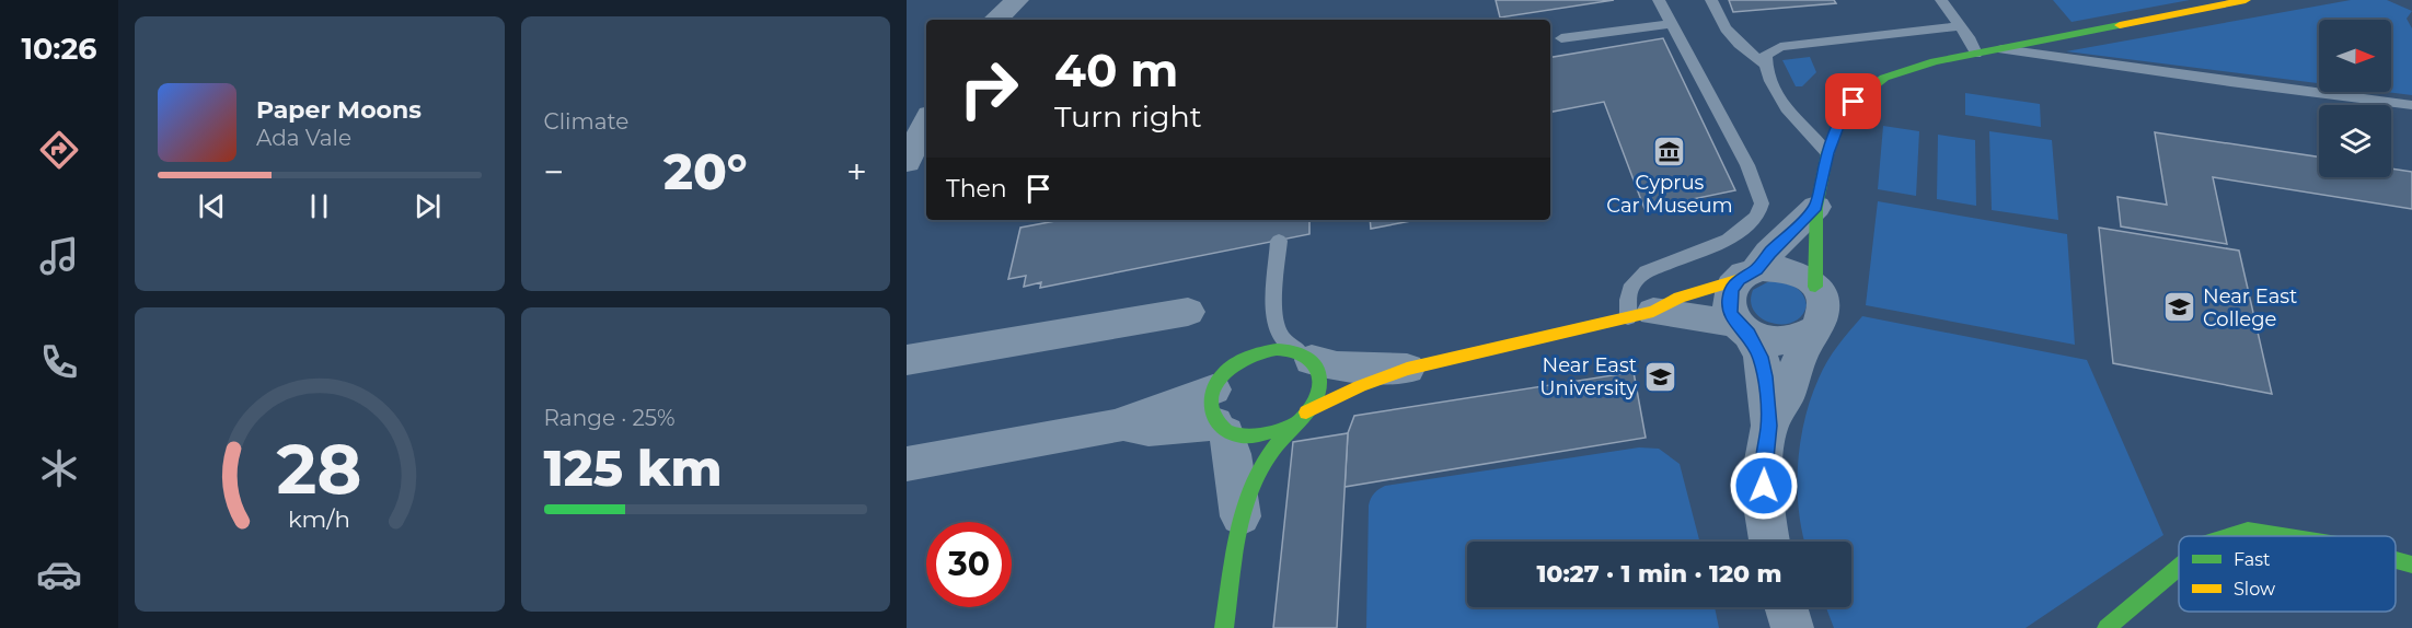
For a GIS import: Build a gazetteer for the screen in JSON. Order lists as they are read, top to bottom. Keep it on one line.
{"places":{"museum":["Cyprus Car Museum"],"school or university":["Near East College","Near East University"]},"legend":["Fast","Slow"],"north":"right","page":{"tabs":"10:26","tile":["Climate",["Range · 25%","125 km"]],"turn":["40 m","Turn right"],"song":["Paper Moons","Ada Vale"],"heat":["−","20°","+"],"then":"Then","limit":"30","trip":"10:27 · 1 min · 120 m","gauge":["28","km/h"]}}
